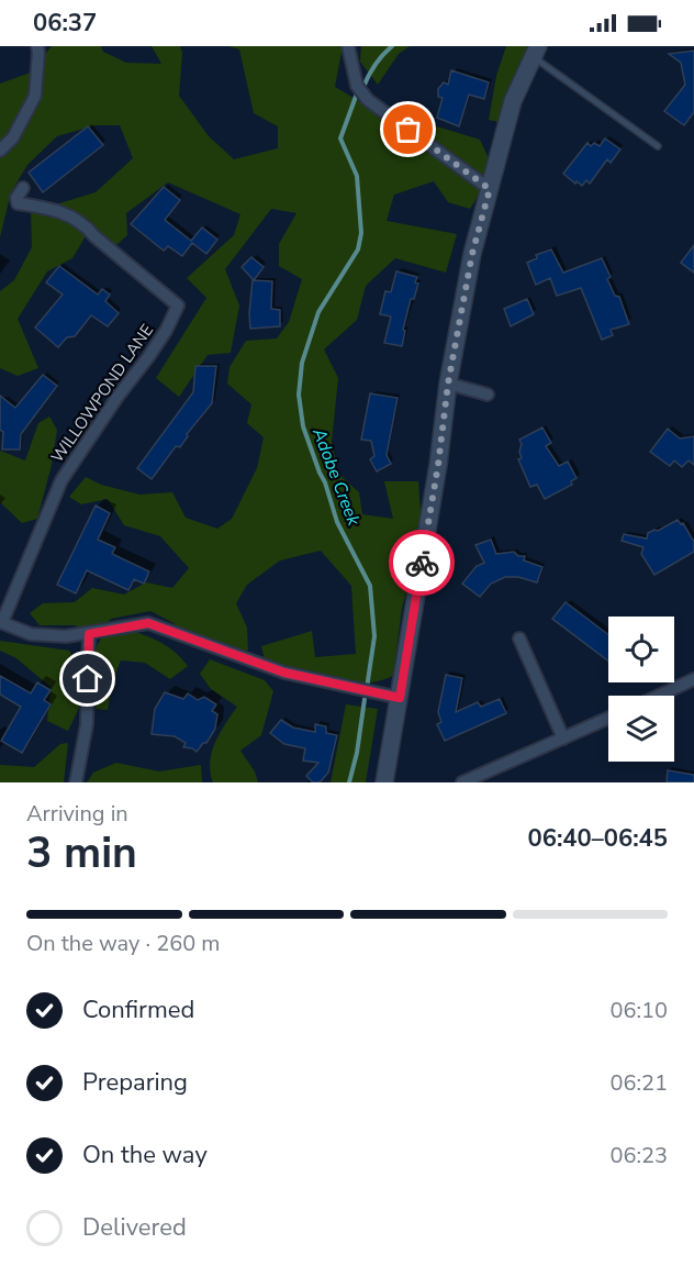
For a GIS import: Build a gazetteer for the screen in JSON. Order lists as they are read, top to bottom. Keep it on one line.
{"streets":{"street":["WILLOWPOND LANE"]},"water":["Adobe Creek"],"page":{"status":"06:37","heading":["3 min","Arriving in","06:40–06:45"],"bar":"On the way · 260 m","list":[["Confirmed","06:10"],["Preparing","06:21"],["On the way","06:23"],"Delivered"]}}
